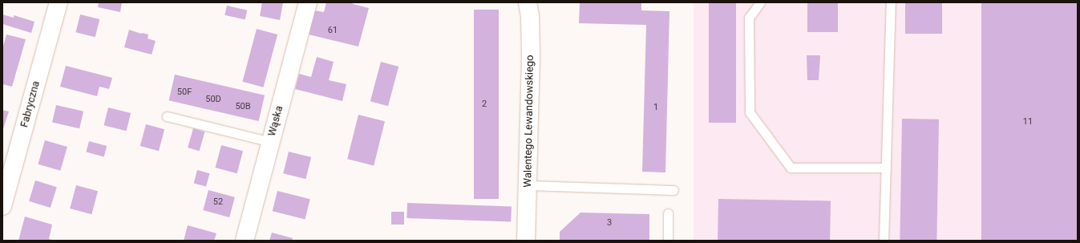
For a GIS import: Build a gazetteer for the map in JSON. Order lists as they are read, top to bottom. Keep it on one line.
{"streets":{"street":["Fabryczna","Wąska","Walentego Lewandowskiego"]},"house_numbers":["61","50F","50D","2","50B","1","11","52","3"]}
